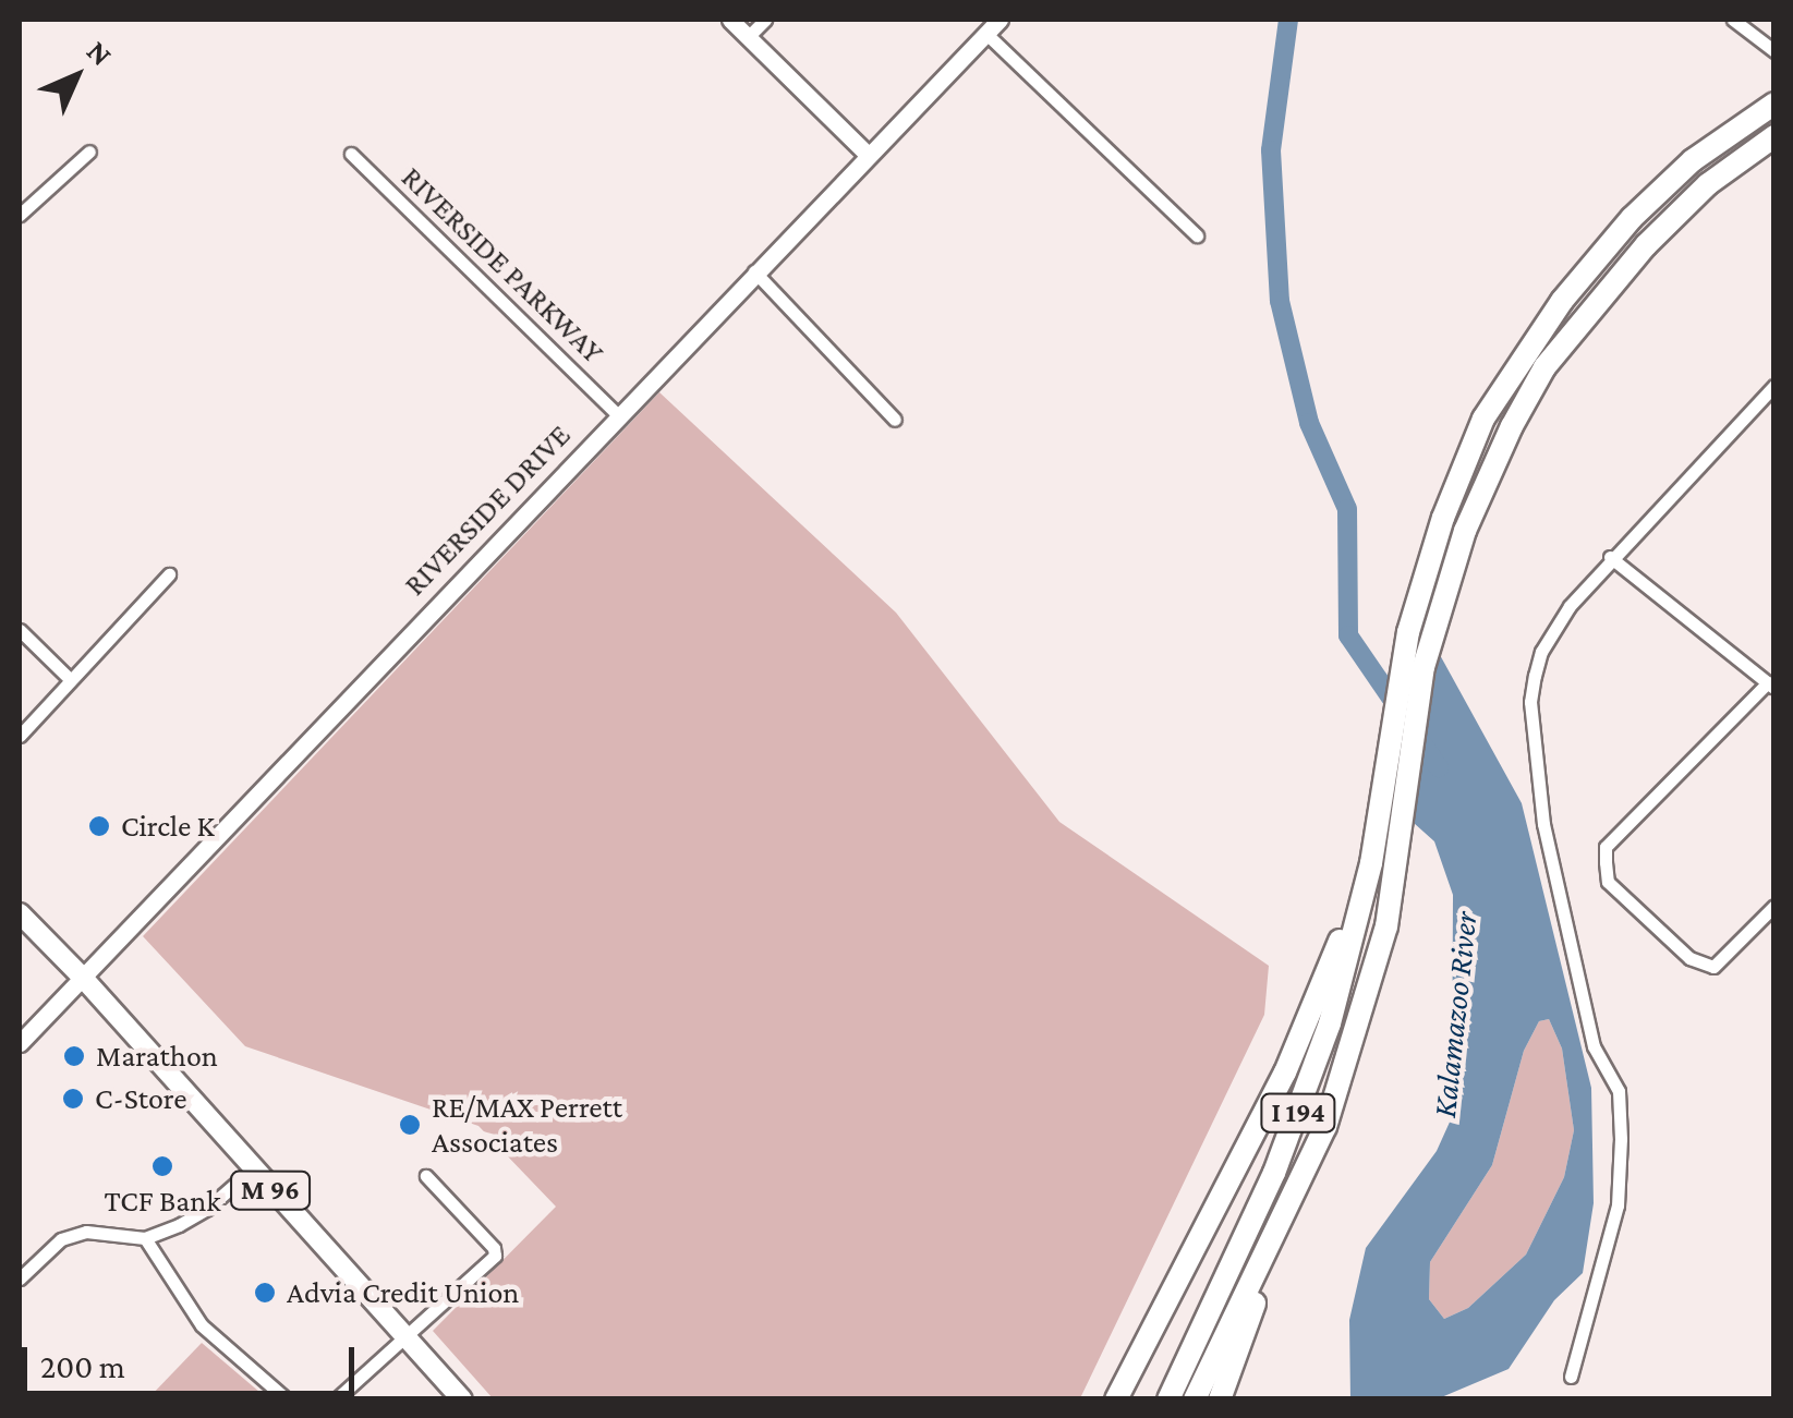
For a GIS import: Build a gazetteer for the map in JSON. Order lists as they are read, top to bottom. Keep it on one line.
{"streets":{"highway":["I 194"],"main road":["M 96"],"street":["RIVERSIDE PARKWAY","RIVERSIDE DRIVE"]},"crossings":[["RIVERSIDE PARKWAY","RIVERSIDE DRIVE"],["RIVERSIDE DRIVE","M 96"]],"water":["Kalamazoo River"],"places":["Circle K","Marathon","C-Store","RE/MAX Perrett Associates","TCF Bank","Advia Credit Union"],"scale_bar":"200 m","north":"top right"}
